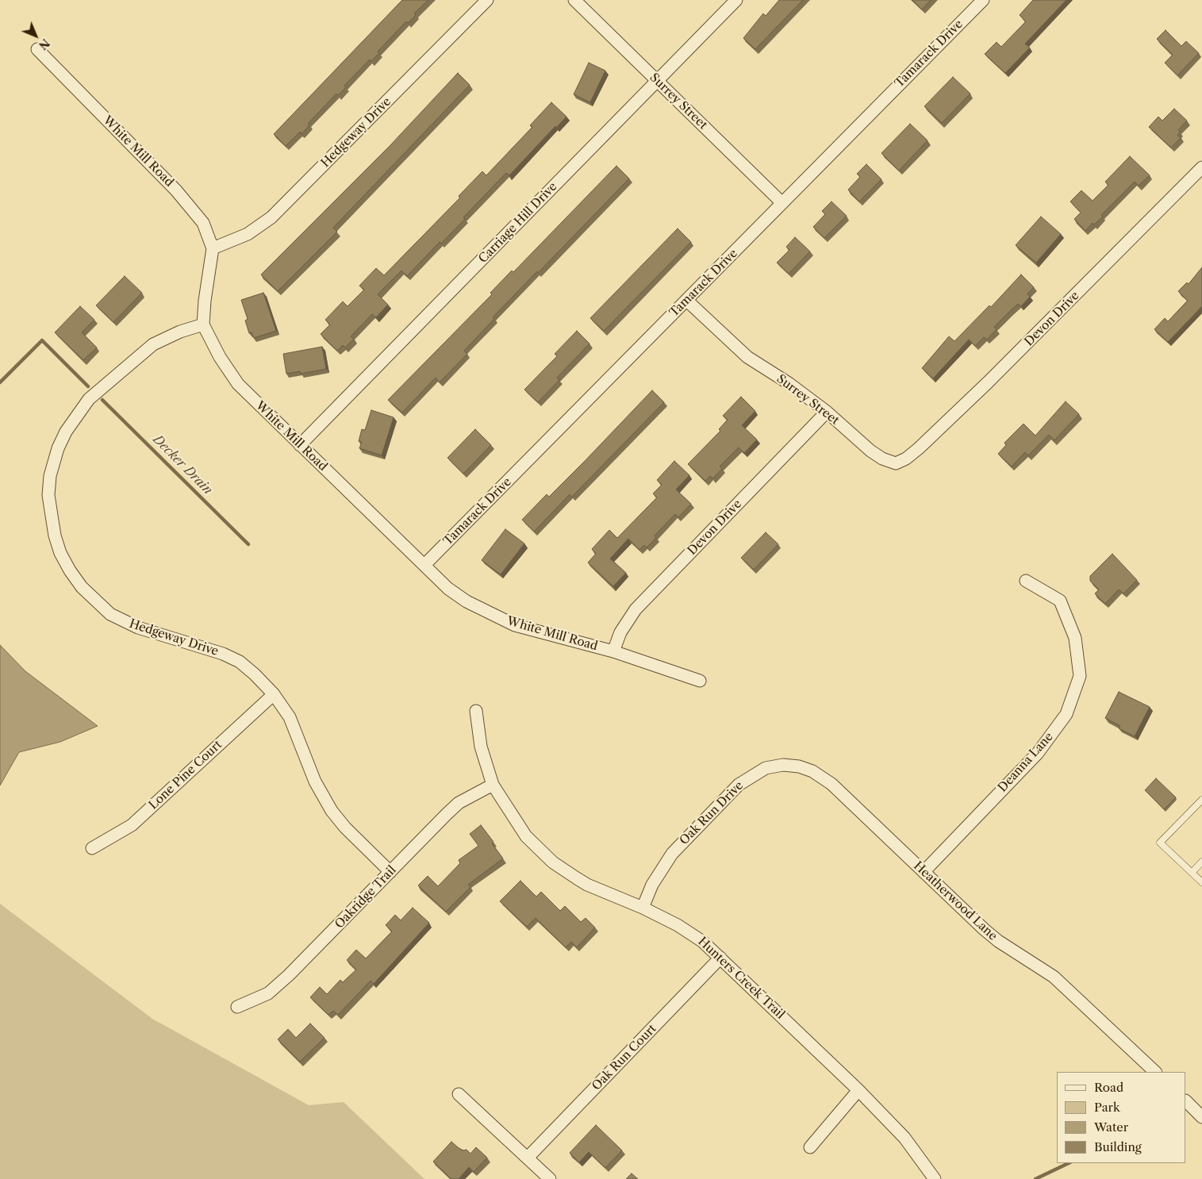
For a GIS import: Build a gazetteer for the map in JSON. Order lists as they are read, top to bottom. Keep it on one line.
{"streets":{"street":["Tamarack Drive","Surrey Street","Hedgeway Drive","White Mill Road","Carriage Hill Drive","Devon Drive","Deanna Lane","Lone Pine Court","Oak Run Drive","Oakridge Trail","Heatherwood Lane","Hunters Creek Trail","Oak Run Court"]},"crossings":[["Tamarack Drive","Surrey Street"],["Tamarack Drive","White Mill Road"],["Surrey Street","Carriage Hill Drive"],["Surrey Street","Devon Drive"],["Hedgeway Drive","White Mill Road"],["Hedgeway Drive","Lone Pine Court"],["Hedgeway Drive","Oakridge Trail"],["White Mill Road","Carriage Hill Drive"],["White Mill Road","Devon Drive"],["Deanna Lane","Heatherwood Lane"],["Oak Run Drive","Heatherwood Lane"],["Oak Run Drive","Hunters Creek Trail"],["Oakridge Trail","Hunters Creek Trail"],["Hunters Creek Trail","Oak Run Court"]],"water":["Decker Drain"],"legend":["Road","Park","Water","Building"],"north":"bottom right"}
